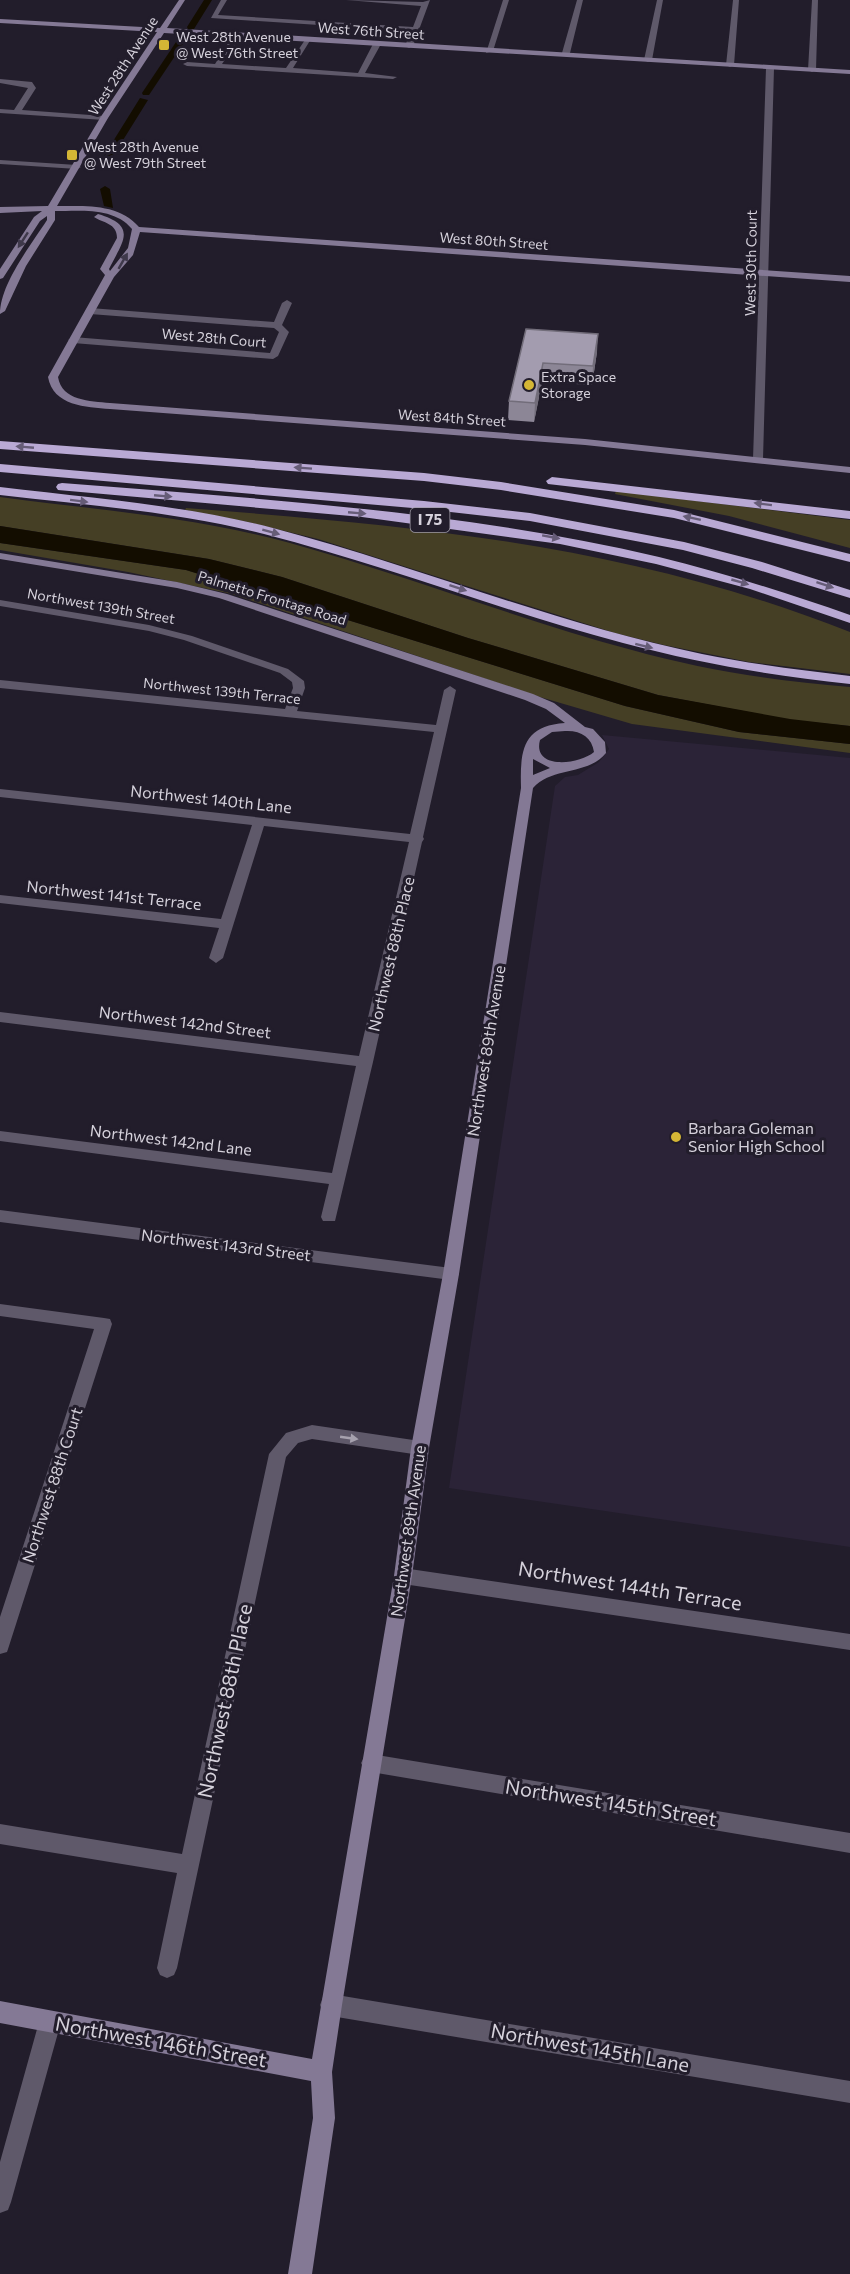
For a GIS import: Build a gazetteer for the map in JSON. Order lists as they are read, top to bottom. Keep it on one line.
{"streets":{"highway":["I 75"],"street":["West 76th Street","West 28th Avenue","West 80th Street","West 30th Court","West 28th Court","West 84th Street","Palmetto Frontage Road","Northwest 139th Street","Northwest 139th Terrace","Northwest 140th Lane","Northwest 141st Terrace","Northwest 88th Place","Northwest 142nd Street","Northwest 89th Avenue","Northwest 142nd Lane","Northwest 143rd Street","Northwest 88th Court","Northwest 144th Terrace","Northwest 145th Street","Northwest 146th Street","Northwest 145th Lane"]},"crossings":[["West 76th Street","West 28th Avenue"],["West 76th Street","West 30th Court"],["West 80th Street","West 30th Court"],["West 30th Court","West 84th Street"],["West 28th Court","West 84th Street"],["Palmetto Frontage Road","Northwest 89th Avenue"],["Northwest 139th Street","Northwest 139th Terrace"],["Northwest 139th Terrace","Northwest 88th Place"],["Northwest 140th Lane","Northwest 88th Place"],["Northwest 88th Place","Northwest 142nd Street"],["Northwest 88th Place","Northwest 89th Avenue"],["Northwest 88th Place","Northwest 142nd Lane"],["Northwest 89th Avenue","Northwest 143rd Street"],["Northwest 89th Avenue","Northwest 144th Terrace"],["Northwest 89th Avenue","Northwest 145th Street"],["Northwest 89th Avenue","Northwest 146th Street"],["Northwest 89th Avenue","Northwest 145th Lane"]],"one_way":["Northwest 88th Place"],"places":{"transit":["West 28th Avenue @ West 76th Street","West 28th Avenue @ West 79th Street"],"other":["Extra Space Storage","Barbara Goleman Senior High School"]}}
